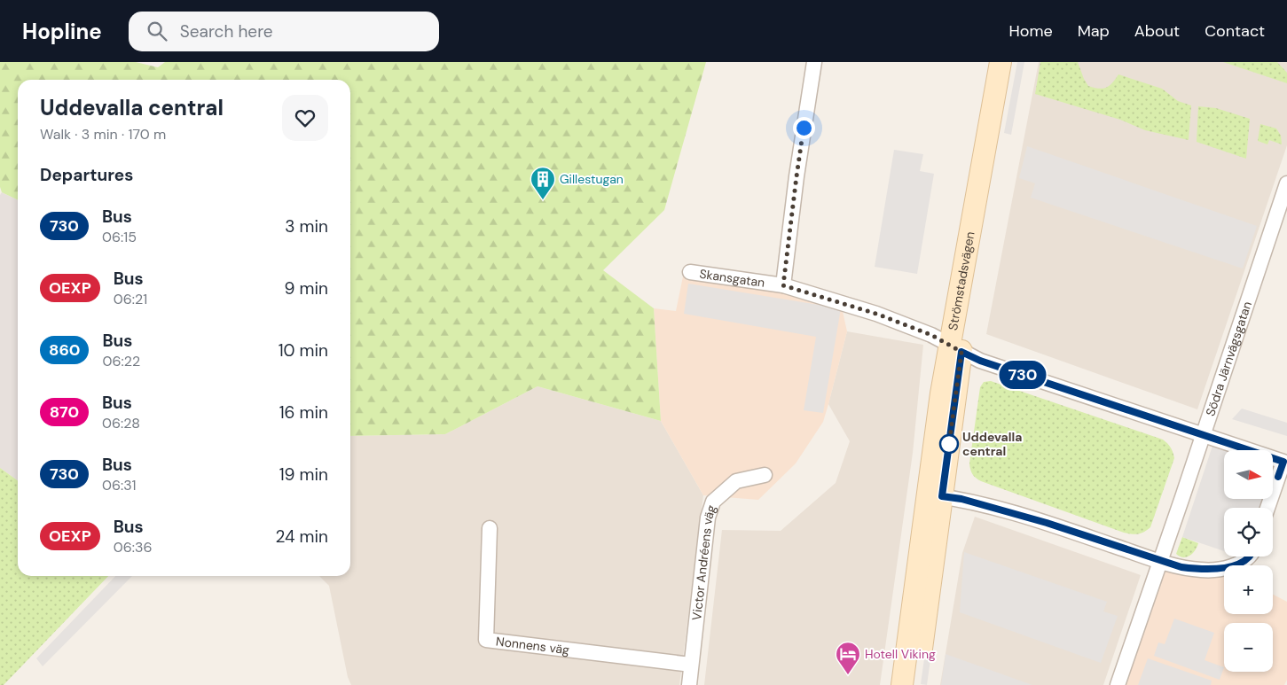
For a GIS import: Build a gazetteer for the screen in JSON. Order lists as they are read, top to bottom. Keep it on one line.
{"streets":{"main road":["Strömstadsvägen"],"street":["Skansgatan","Södra Järnvägsgatan","Victor Andréens väg","Nonnens väg"]},"crossings":[["Skansgatan","Strömstadsvägen"],["Skansgatan","Södra Järnvägsgatan"],["Victor Andréens väg","Nonnens väg"]],"places":{"building":["Gillestugan"],"other":["Uddevalla central"],"hotel":["Hotell Viking"]},"lines":["bus line 730"],"north":"right","page":{"header":"Hopline","search":"Search here","nav":["Home","Map","About","Contact"],"on_map":"730","heading":[["Uddevalla central","Walk · 3 min · 170 m"],"Departures"],"list":[{"mark":"730","name":"Bus","note":"06:15","value":"3 min"},{"mark":"OEXP","name":"Bus","note":"06:21","value":"9 min"},{"mark":"860","name":"Bus","note":"06:22","value":"10 min"},{"mark":"870","name":"Bus","note":"06:28","value":"16 min"},{"mark":"730","name":"Bus","note":"06:31","value":"19 min"},{"mark":"OEXP","name":"Bus","note":"06:36","value":"24 min"}],"map_buttons":["+","−"]}}
